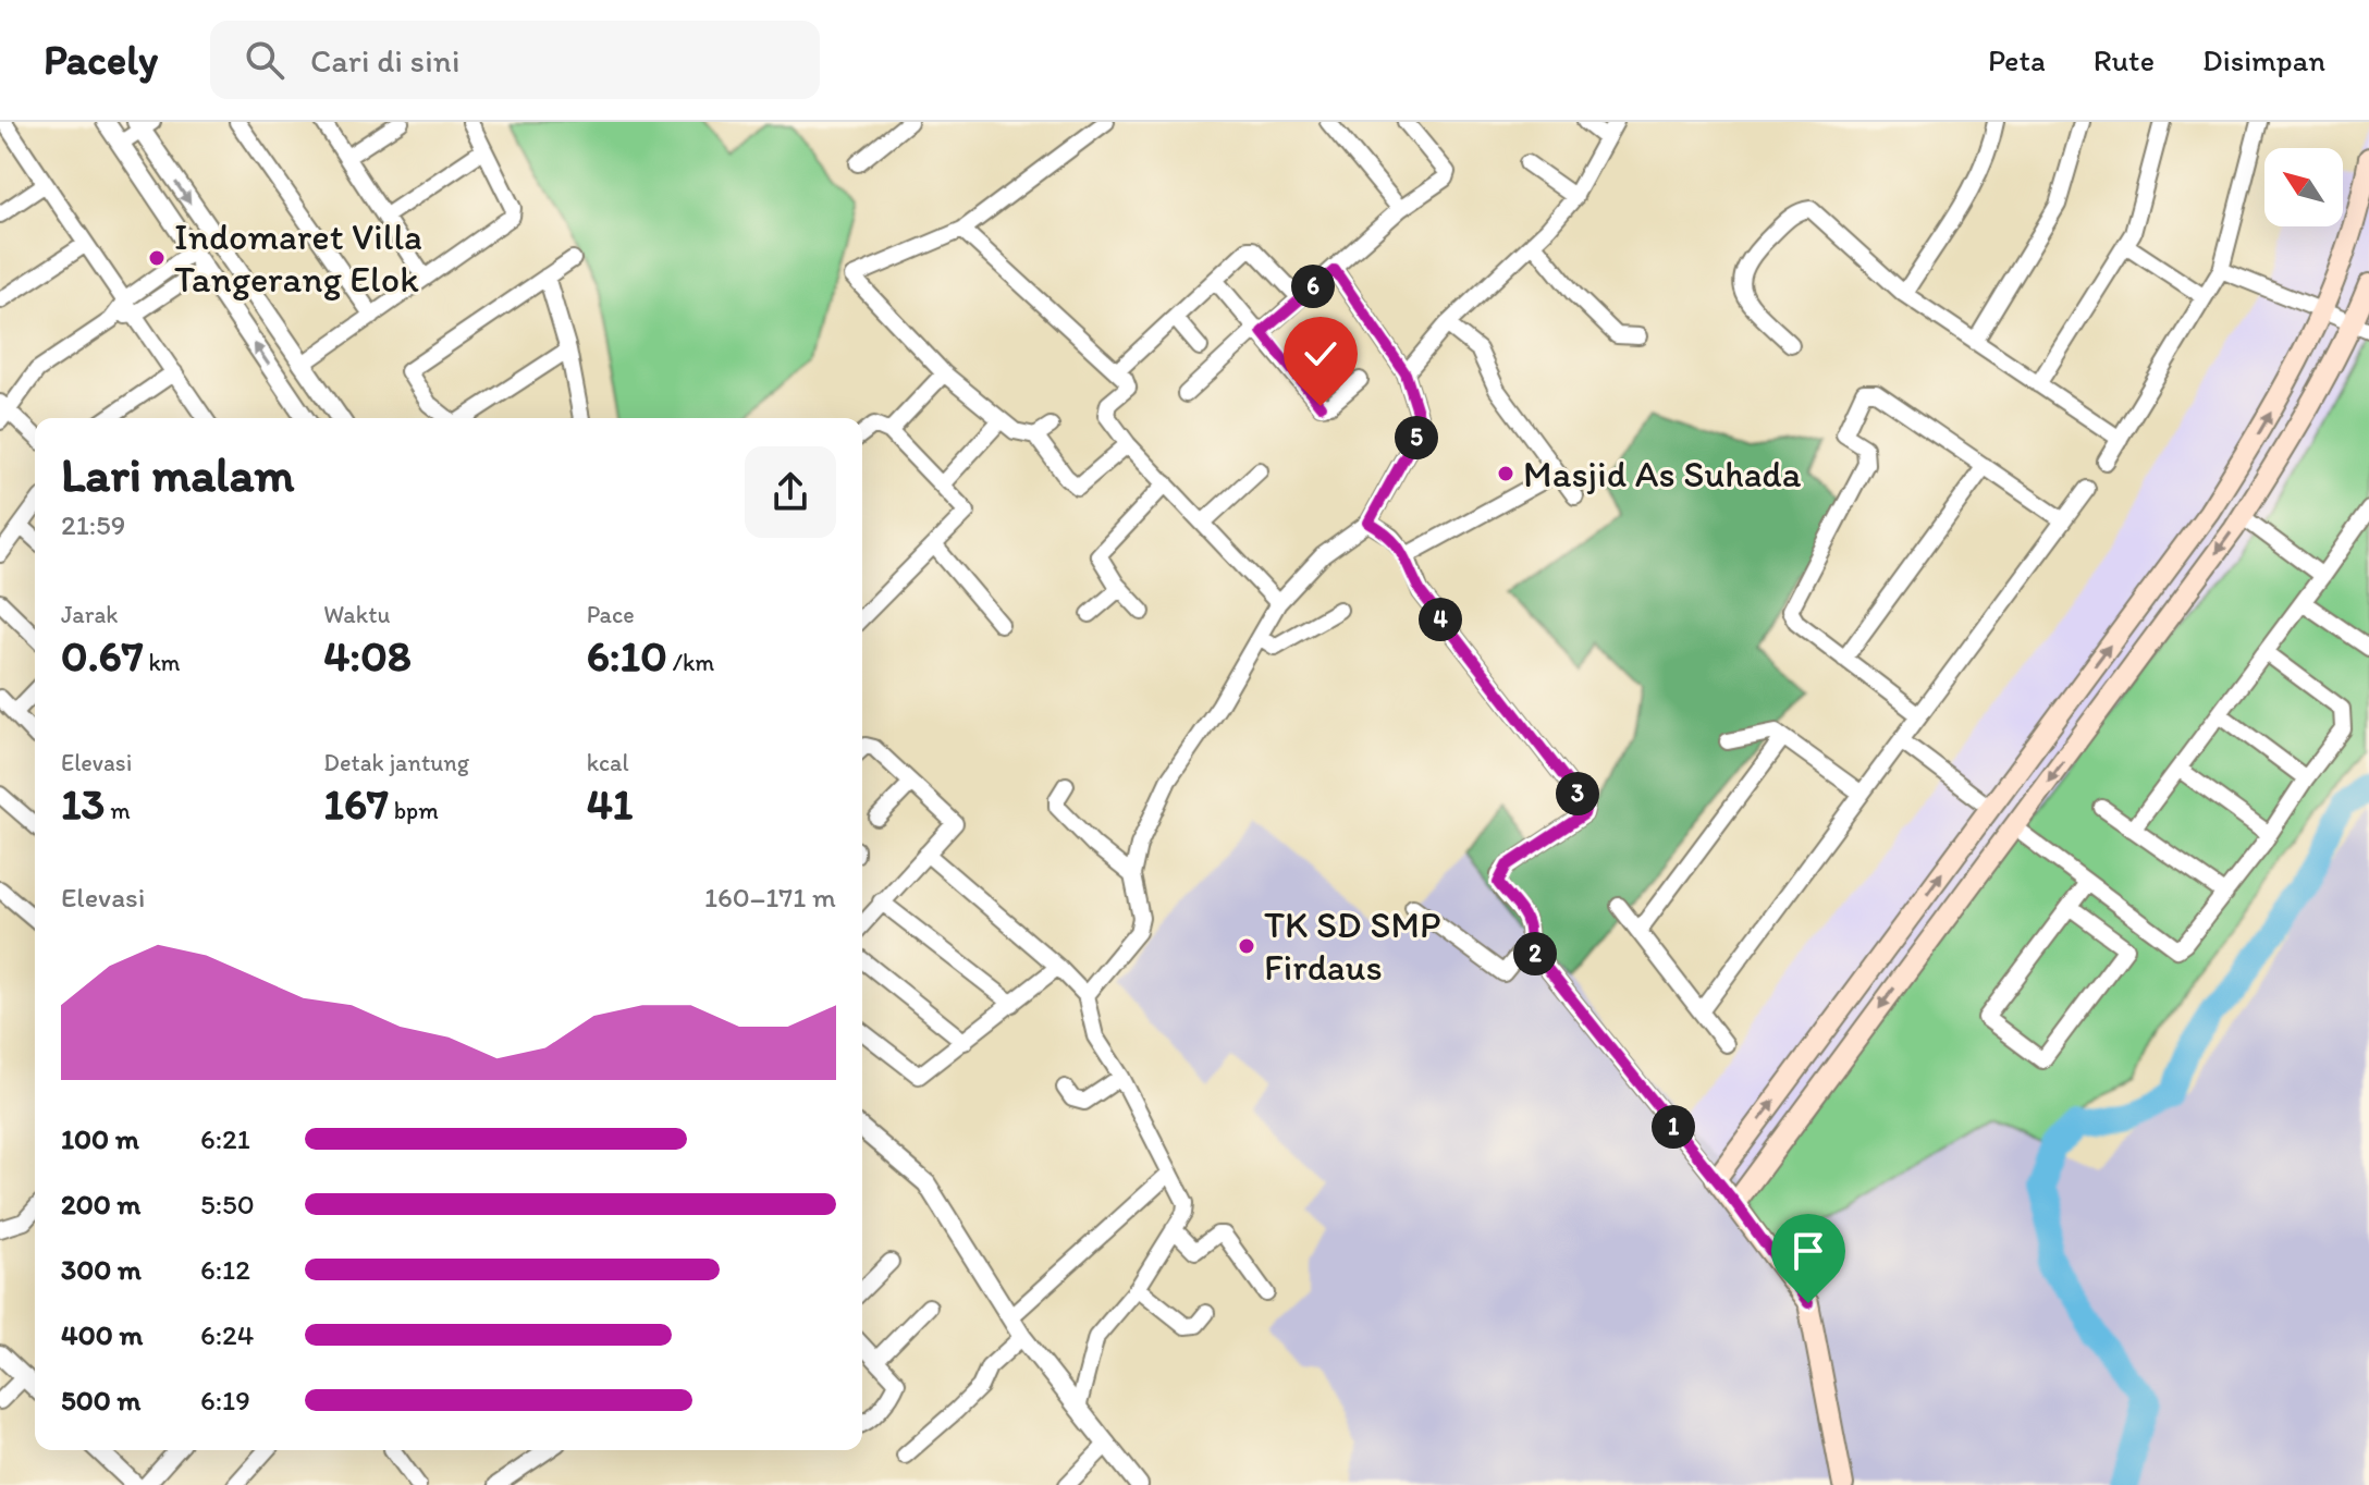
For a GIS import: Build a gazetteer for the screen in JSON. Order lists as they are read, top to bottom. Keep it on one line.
{"places":["Indomaret Villa Tangerang Elok","Masjid As Suhada","TK SD SMP Firdaus"],"north":"top left","page":{"header":"Pacely","search":"Cari di sini","nav":["Peta","Rute","Disimpan"],"pins":["6","5","4","3","2","1"],"heading":["Lari malam","21:59"],"stats":[["Jarak","0.67 km"],["Waktu","4:08"],["Pace","6:10 /km"],["Elevasi","13 m"],["Detak jantung","167 bpm"],["kcal","41"]],"chart":["Elevasi","160–171 m"],"list":[{"name":"100 m","note":"6:21"},{"name":"200 m","note":"5:50"},{"name":"300 m","note":"6:12"},{"name":"400 m","note":"6:24"},{"name":"500 m","note":"6:19"}]}}
